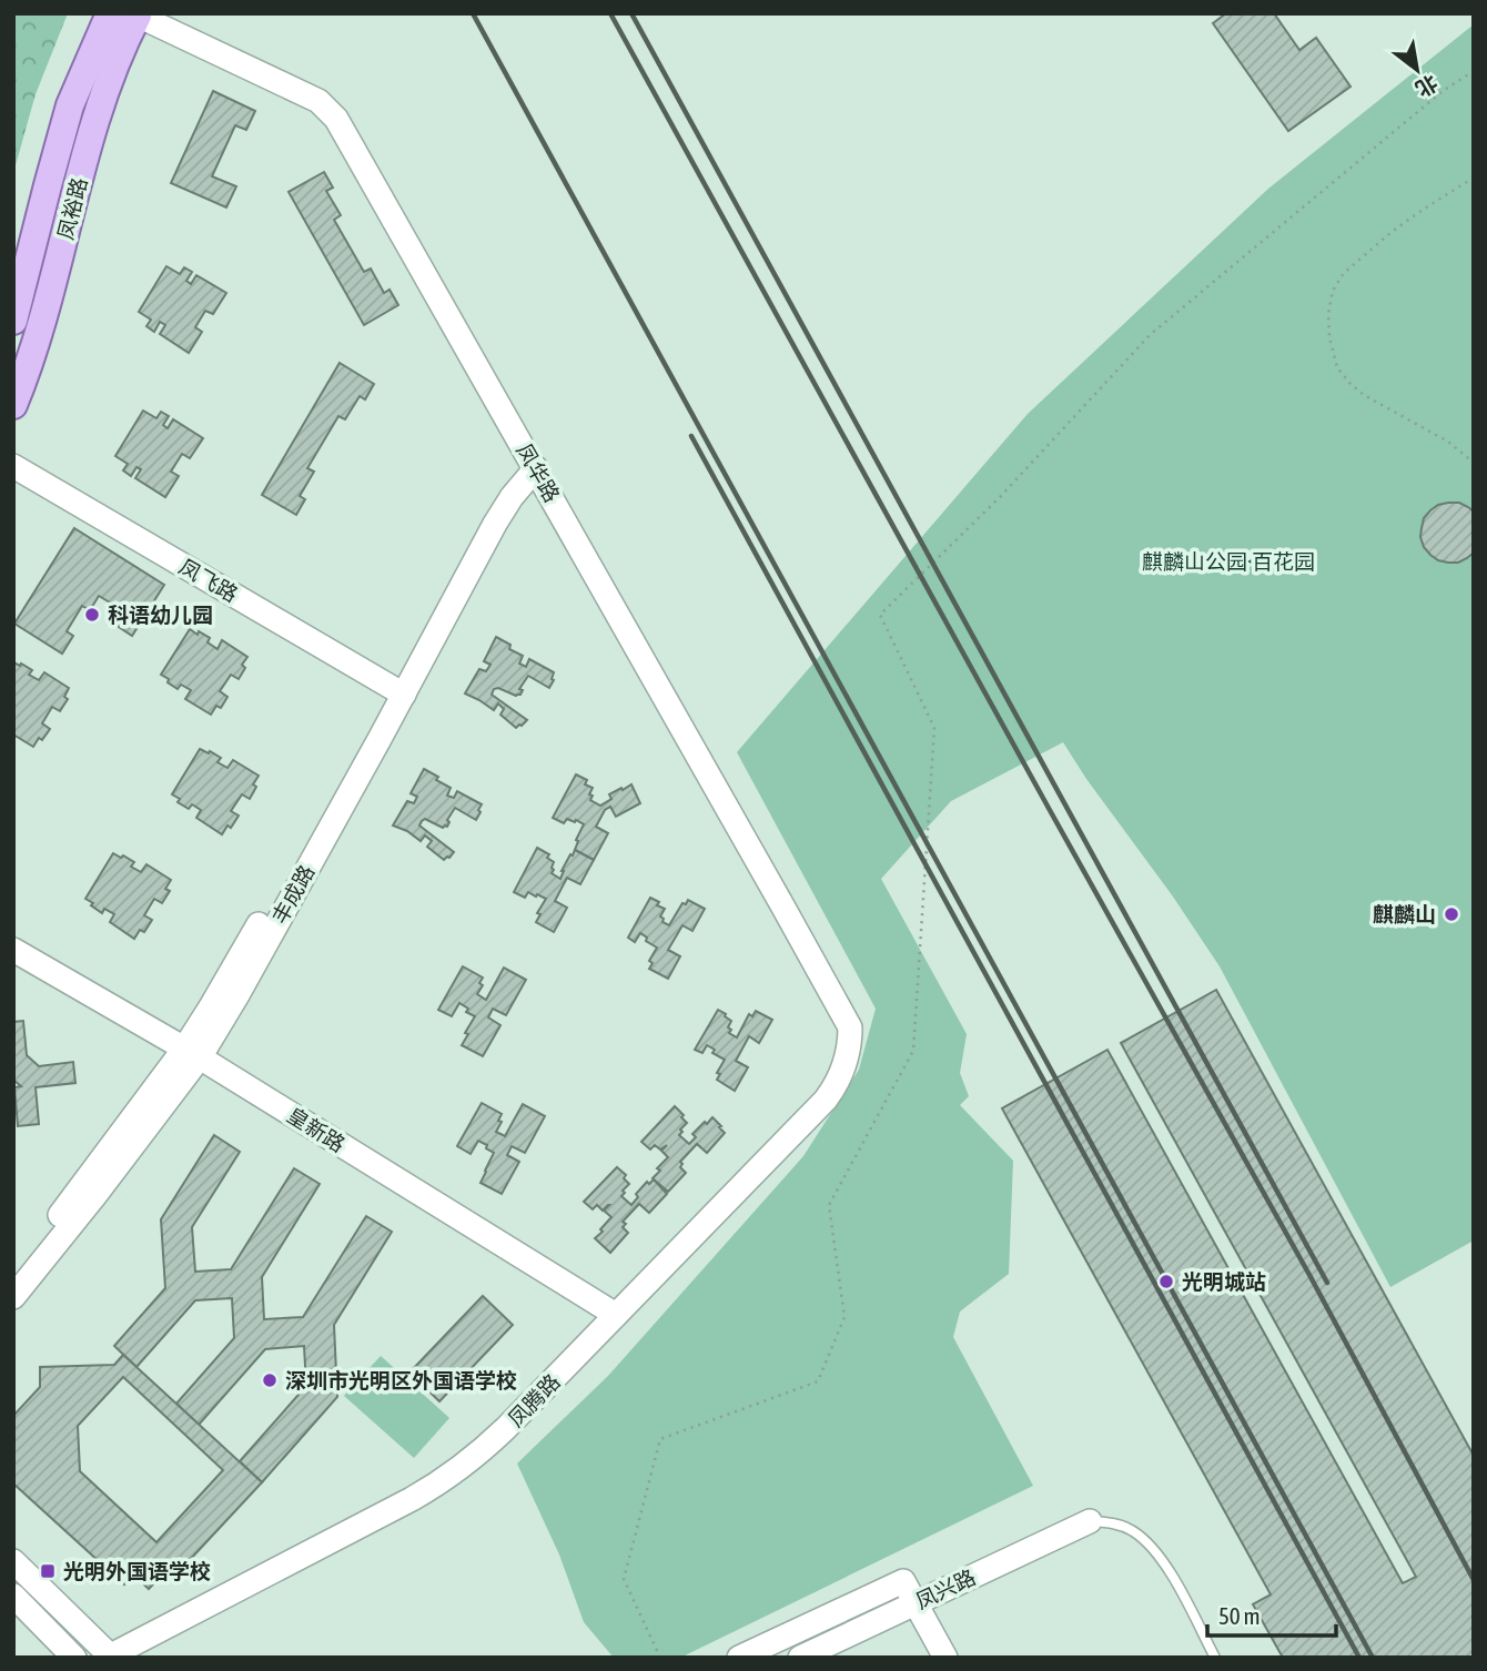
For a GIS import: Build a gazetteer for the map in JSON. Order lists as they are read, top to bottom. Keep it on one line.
{"streets":{"main road":["凤裕路"],"street":["凤华路","凤飞路","丰成路","皇新路","凤腾路","凤兴路"]},"crossings":[["凤裕路","凤华路"],["凤华路","丰成路"],["凤华路","凤腾路"],["凤飞路","丰成路"],["丰成路","皇新路"],["皇新路","凤腾路"]],"parks":["麒麟山公园·百花园"],"places":{"other":["科语幼儿园","麒麟山","光明城站","深圳市光明区外国语学校"],"transit":["光明外国语学校"]},"scale_bar":"50 m","north":"bottom right"}
